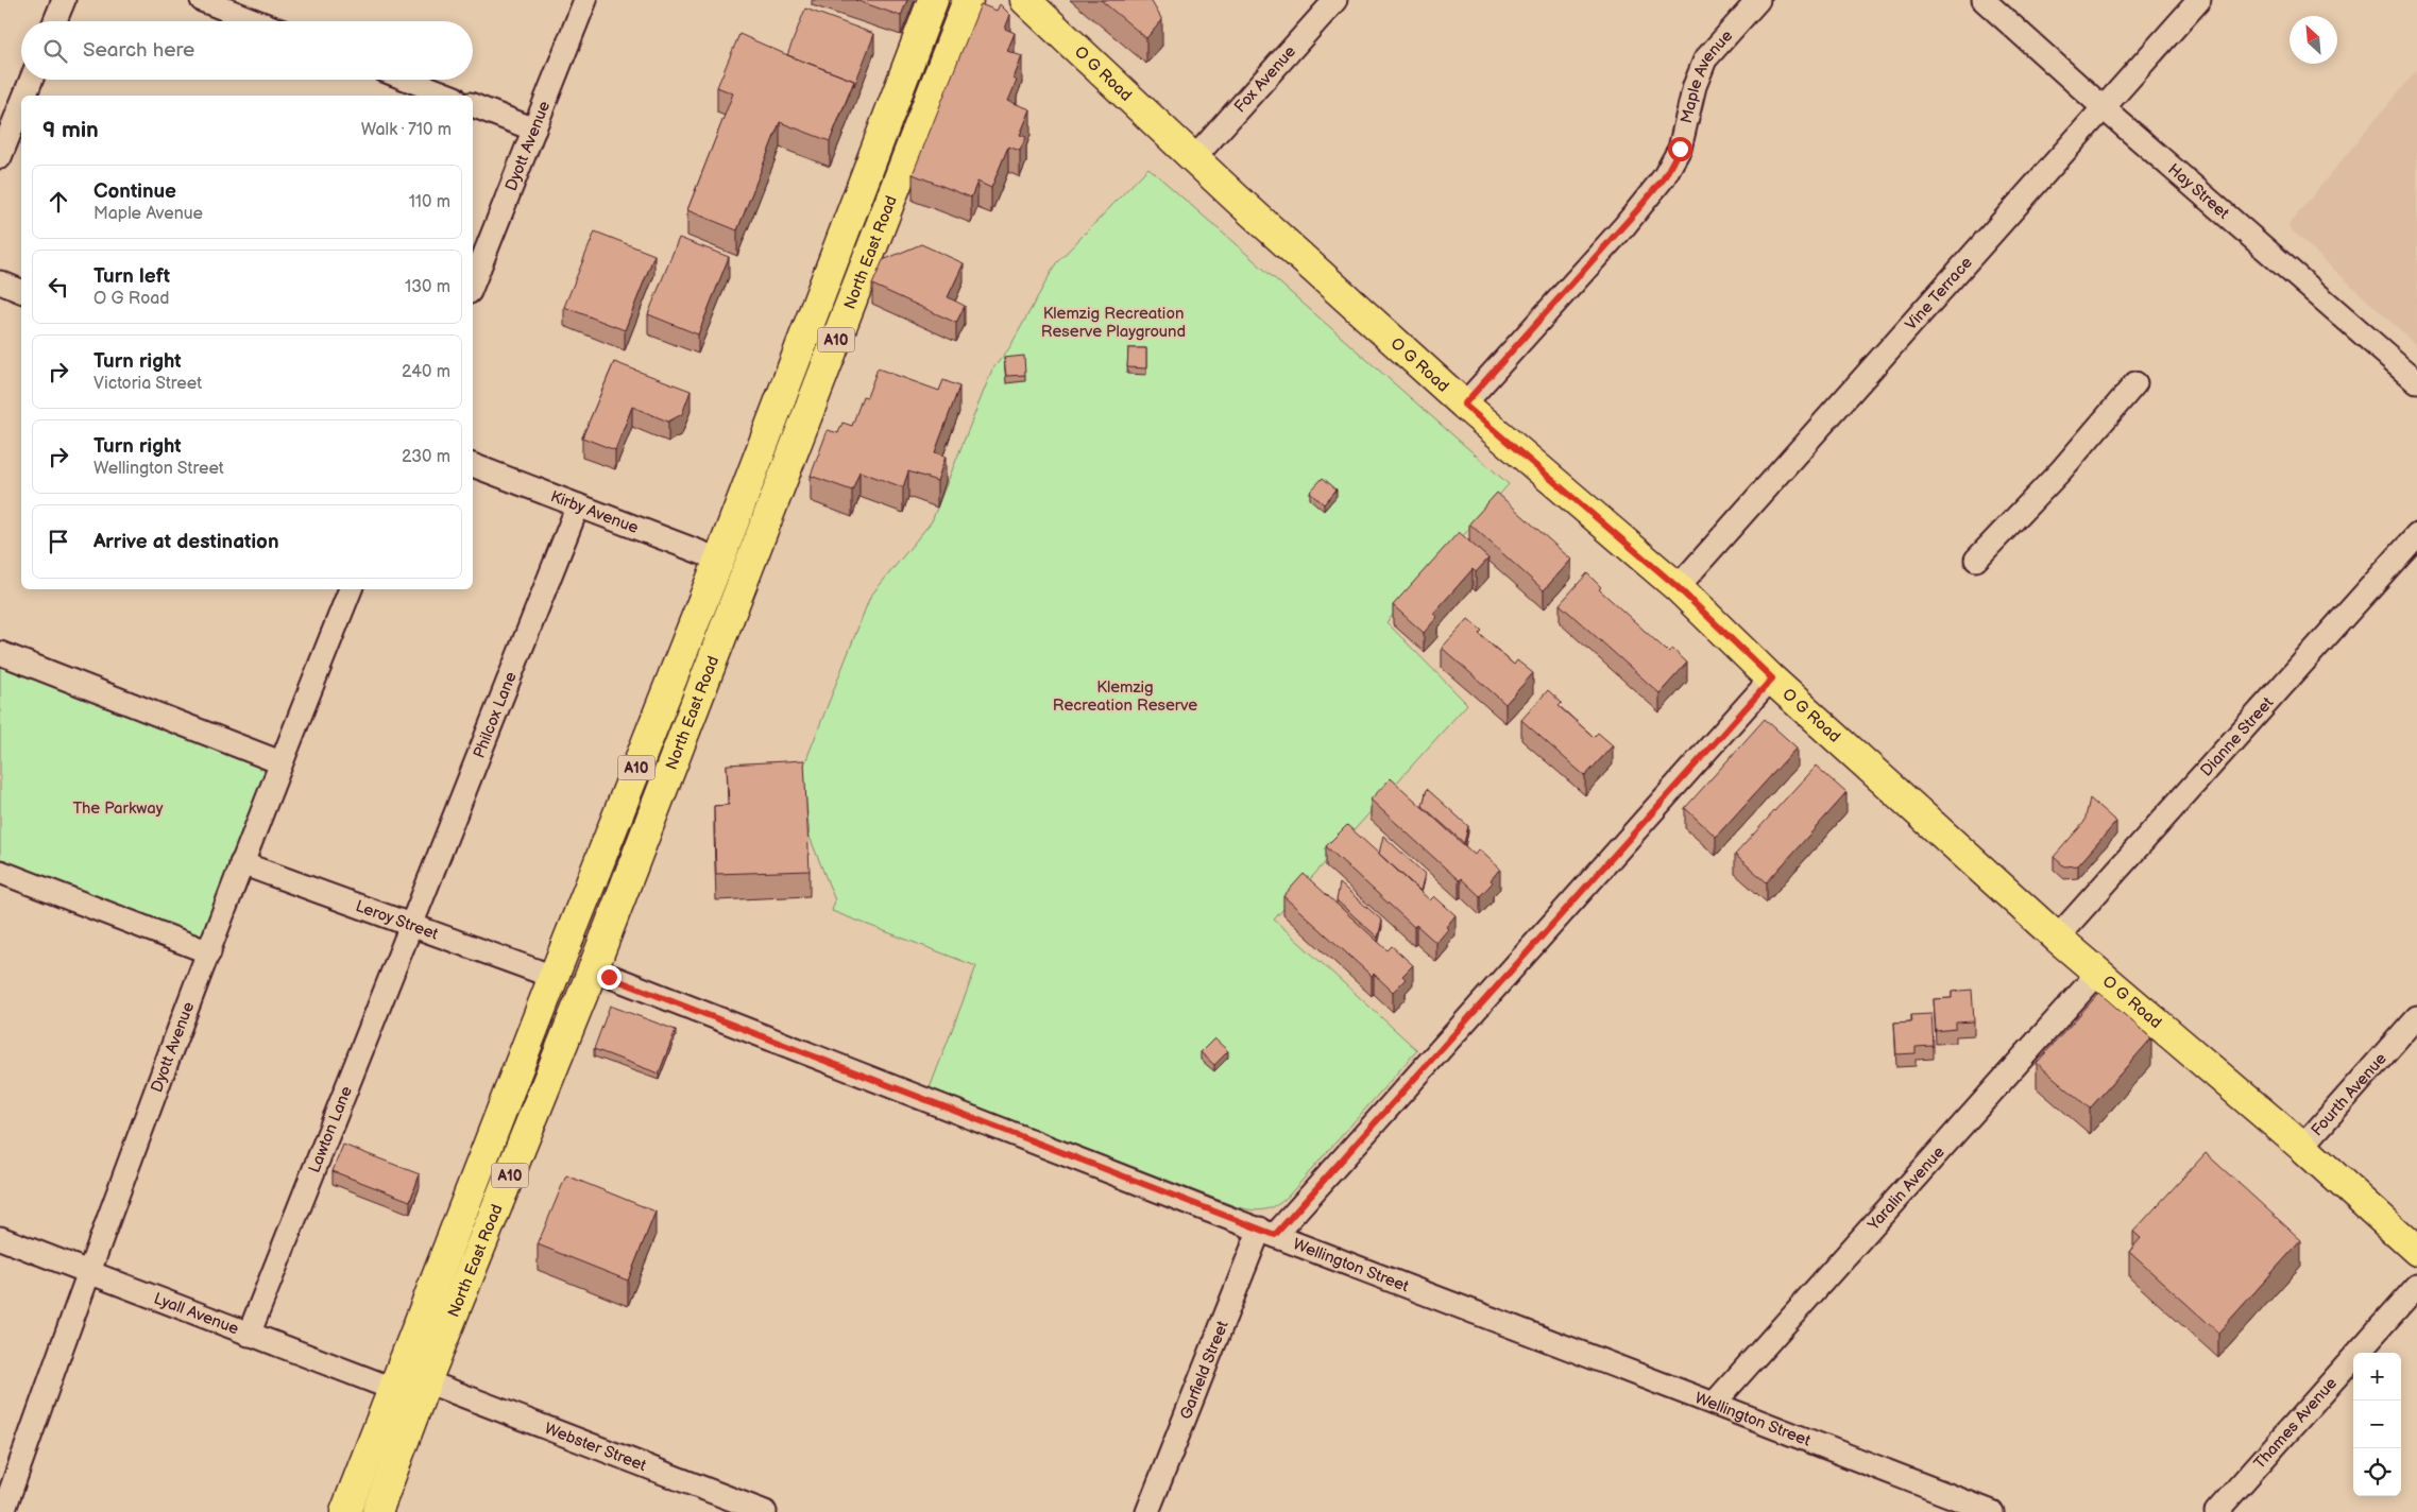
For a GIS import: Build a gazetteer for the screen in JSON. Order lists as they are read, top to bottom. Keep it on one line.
{"streets":{"main road":["O G Road","North East Road","A10"],"street":["Maple Avenue","Fox Avenue","Dyott Avenue","Hay Street","Vine Terrace","Kirby Avenue","Philcox Lane","Dianne Street","Leroy Street","Fourth Avenue","Lawton Lane","Yaralin Avenue","Wellington Street","Lyall Avenue","Garfield Street","Thames Avenue","Webster Street"]},"crossings":[["O G Road","Maple Avenue"],["O G Road","Fox Avenue"],["O G Road","Vine Terrace"],["O G Road","Dianne Street"],["O G Road","Fourth Avenue"],["O G Road","Yaralin Avenue"],["Dyott Avenue","Leroy Street"],["Dyott Avenue","Lyall Avenue"],["Hay Street","Vine Terrace"],["North East Road","Kirby Avenue"],["North East Road","Leroy Street"],["North East Road","Wellington Street"],["North East Road","Lyall Avenue"],["North East Road","Webster Street"],["Kirby Avenue","Philcox Lane"],["Philcox Lane","Leroy Street"],["Philcox Lane","Lawton Lane"],["Leroy Street","Lawton Lane"],["Lawton Lane","Lyall Avenue"],["Yaralin Avenue","Wellington Street"],["Wellington Street","Garfield Street"]],"parks":["Klemzig Recreation Reserve Playground","Klemzig Recreation Reserve","The Parkway"],"north":"top left","page":{"search":"Search here","heading":["9 min","Walk · 710 m"],"list":[["Continue","Maple Avenue","110 m"],["Turn left","O G Road","130 m"],["Turn right","Victoria Street","240 m"],["Turn right","Wellington Street","230 m"],"Arrive at destination"],"map_buttons":["+","−"]}}
